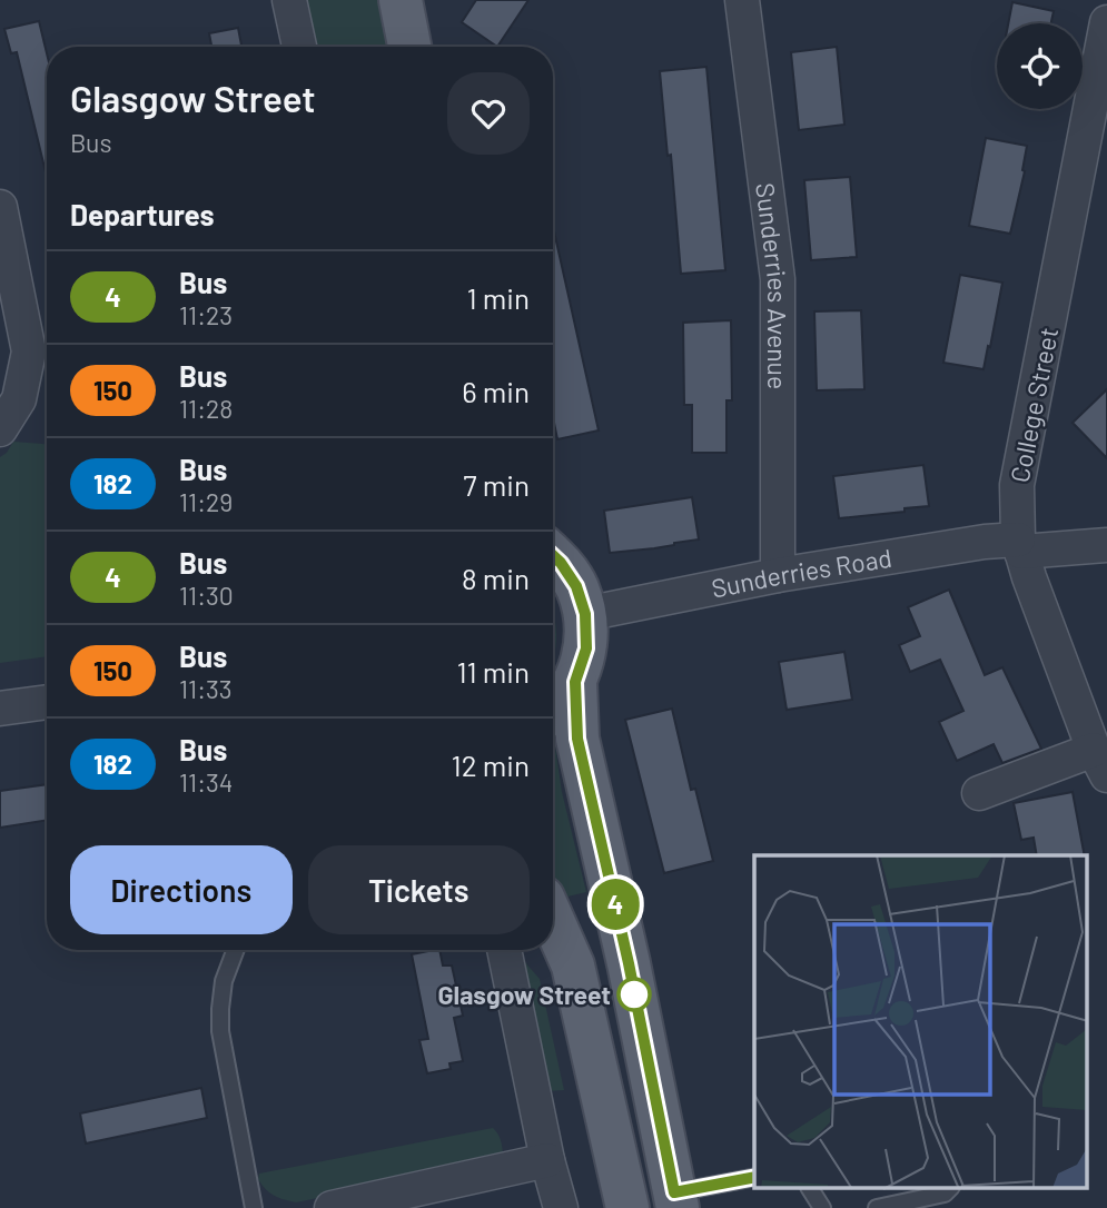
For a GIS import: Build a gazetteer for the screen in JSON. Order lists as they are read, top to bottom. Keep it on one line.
{"streets":{"street":["Sunderries Avenue","College Street","Sunderries Road"]},"crossings":[["Sunderries Avenue","Sunderries Road"],["College Street","Sunderries Road"]],"places":["Glasgow Street"],"lines":["bus line 4"],"page":{"on_map":"4","heading":[["Glasgow Street","Bus"],"Departures"],"list":[{"mark":"4","name":"Bus","note":"11:23","value":"1 min"},{"mark":"150","name":"Bus","note":"11:28","value":"6 min"},{"mark":"182","name":"Bus","note":"11:29","value":"7 min"},{"mark":"4","name":"Bus","note":"11:30","value":"8 min"},{"mark":"150","name":"Bus","note":"11:33","value":"11 min"},{"mark":"182","name":"Bus","note":"11:34","value":"12 min"}],"buttons":["Directions","Tickets"]}}
